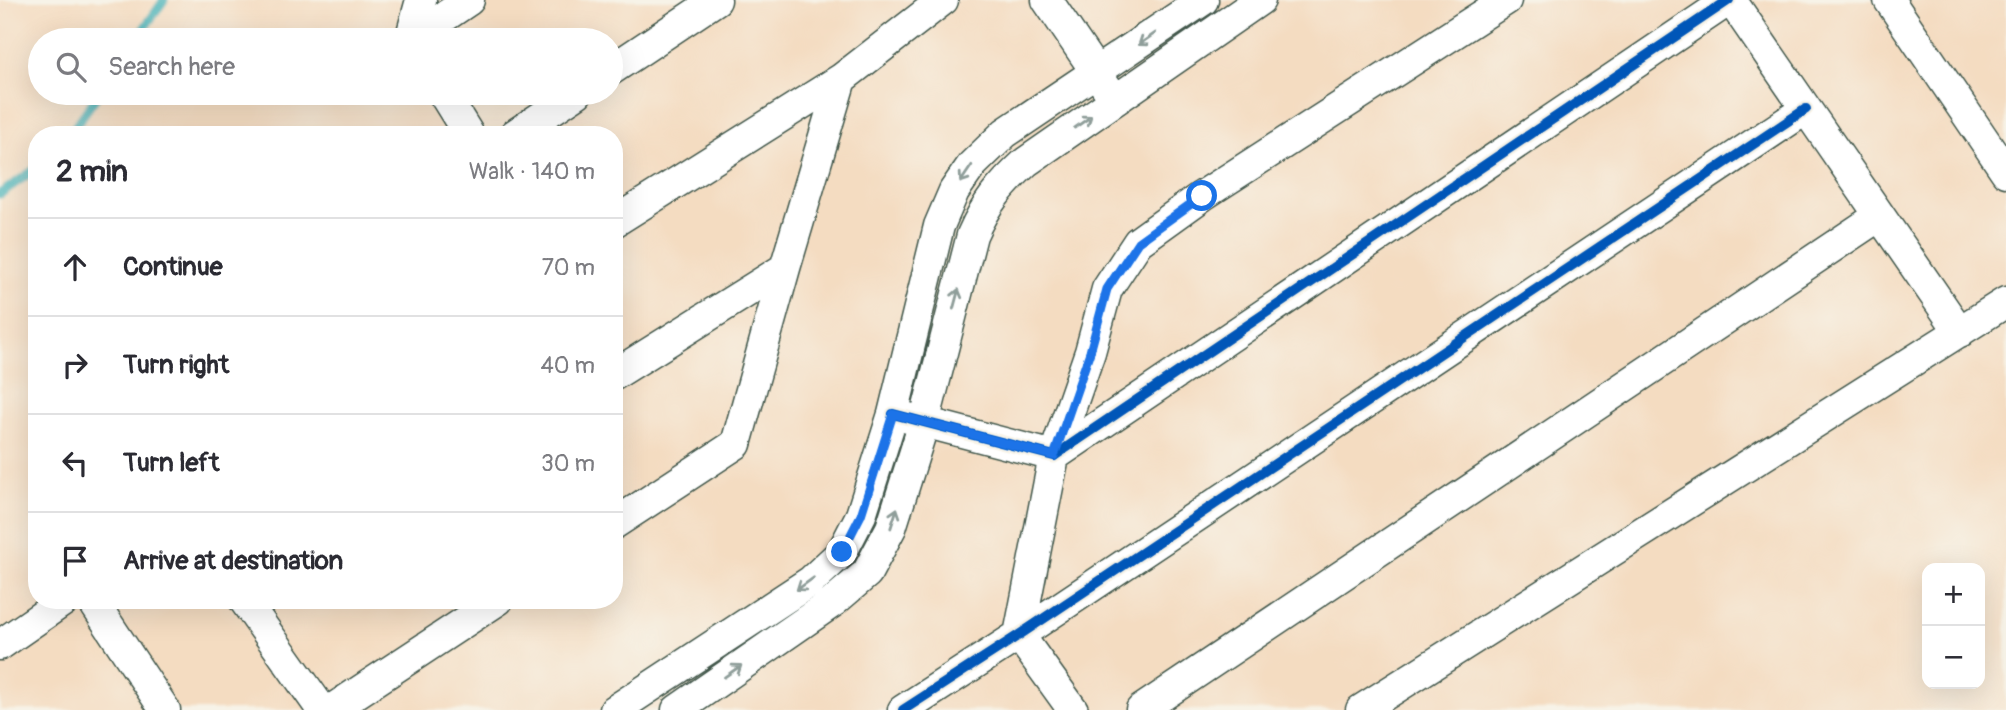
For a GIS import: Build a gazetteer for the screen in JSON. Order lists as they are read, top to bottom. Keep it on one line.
{"page":{"search":"Search here","heading":["2 min","Walk · 140 m"],"list":[["Continue","70 m"],["Turn right","40 m"],["Turn left","30 m"],"Arrive at destination"],"map_buttons":["+","−"]}}
